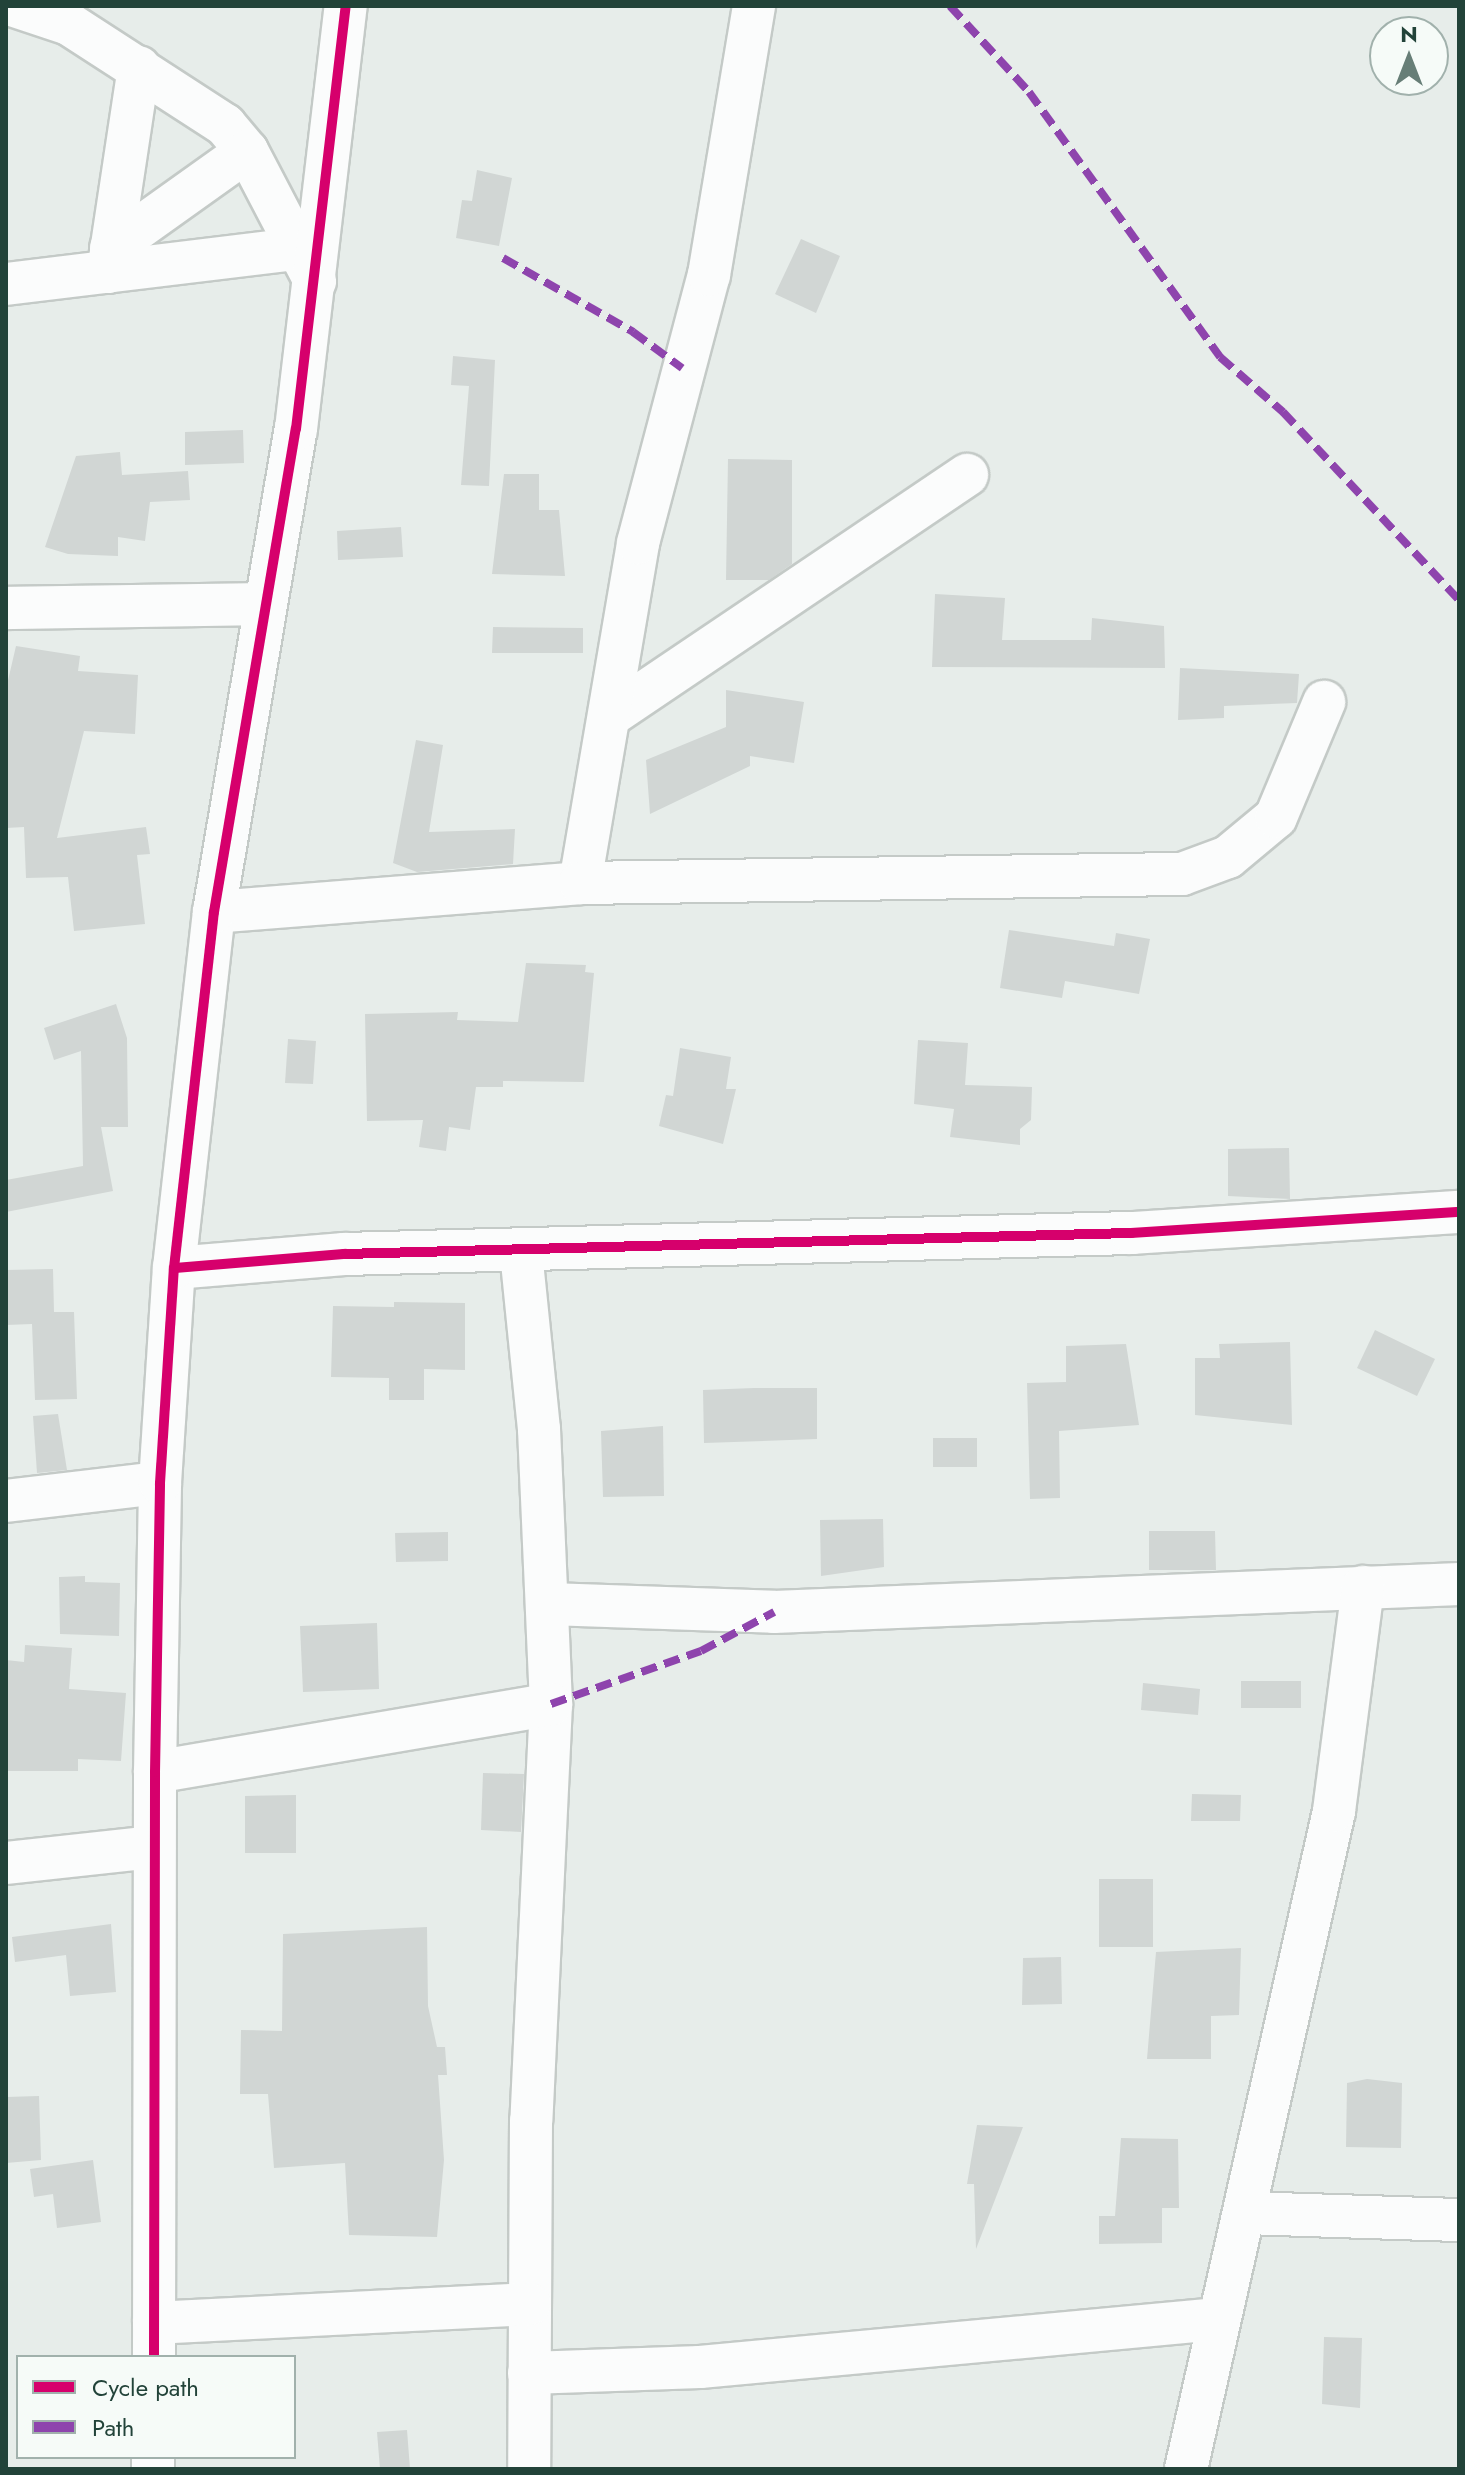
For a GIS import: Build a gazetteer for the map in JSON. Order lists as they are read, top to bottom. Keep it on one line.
{"legend":["Cycle path","Path"],"north":"top"}
